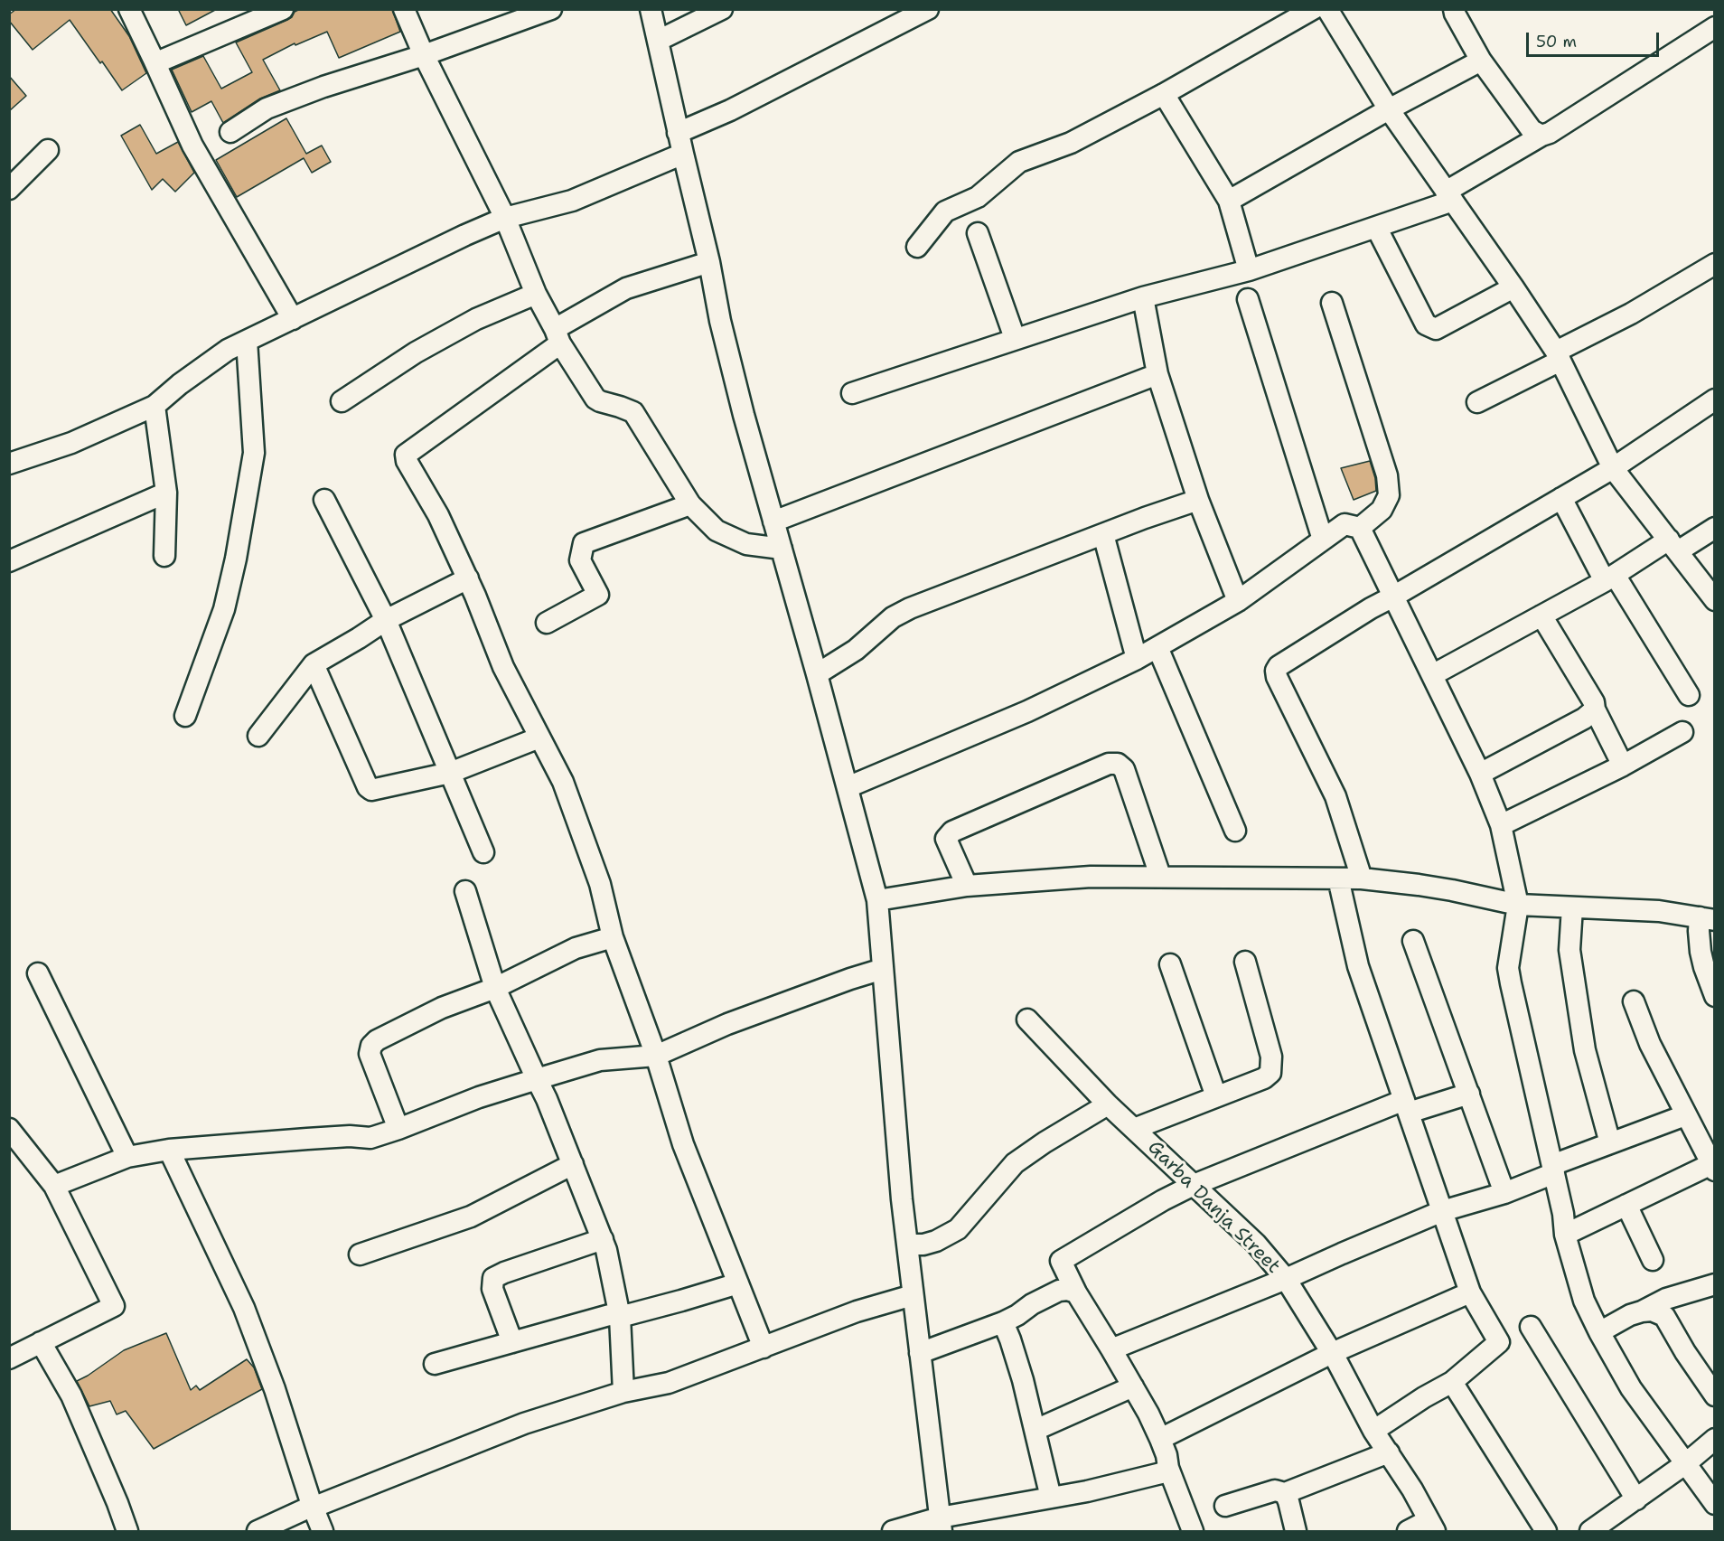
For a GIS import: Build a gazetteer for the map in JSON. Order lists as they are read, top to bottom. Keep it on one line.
{"streets":{"street":["Garba Danja Street"]},"scale_bar":"50 m"}
